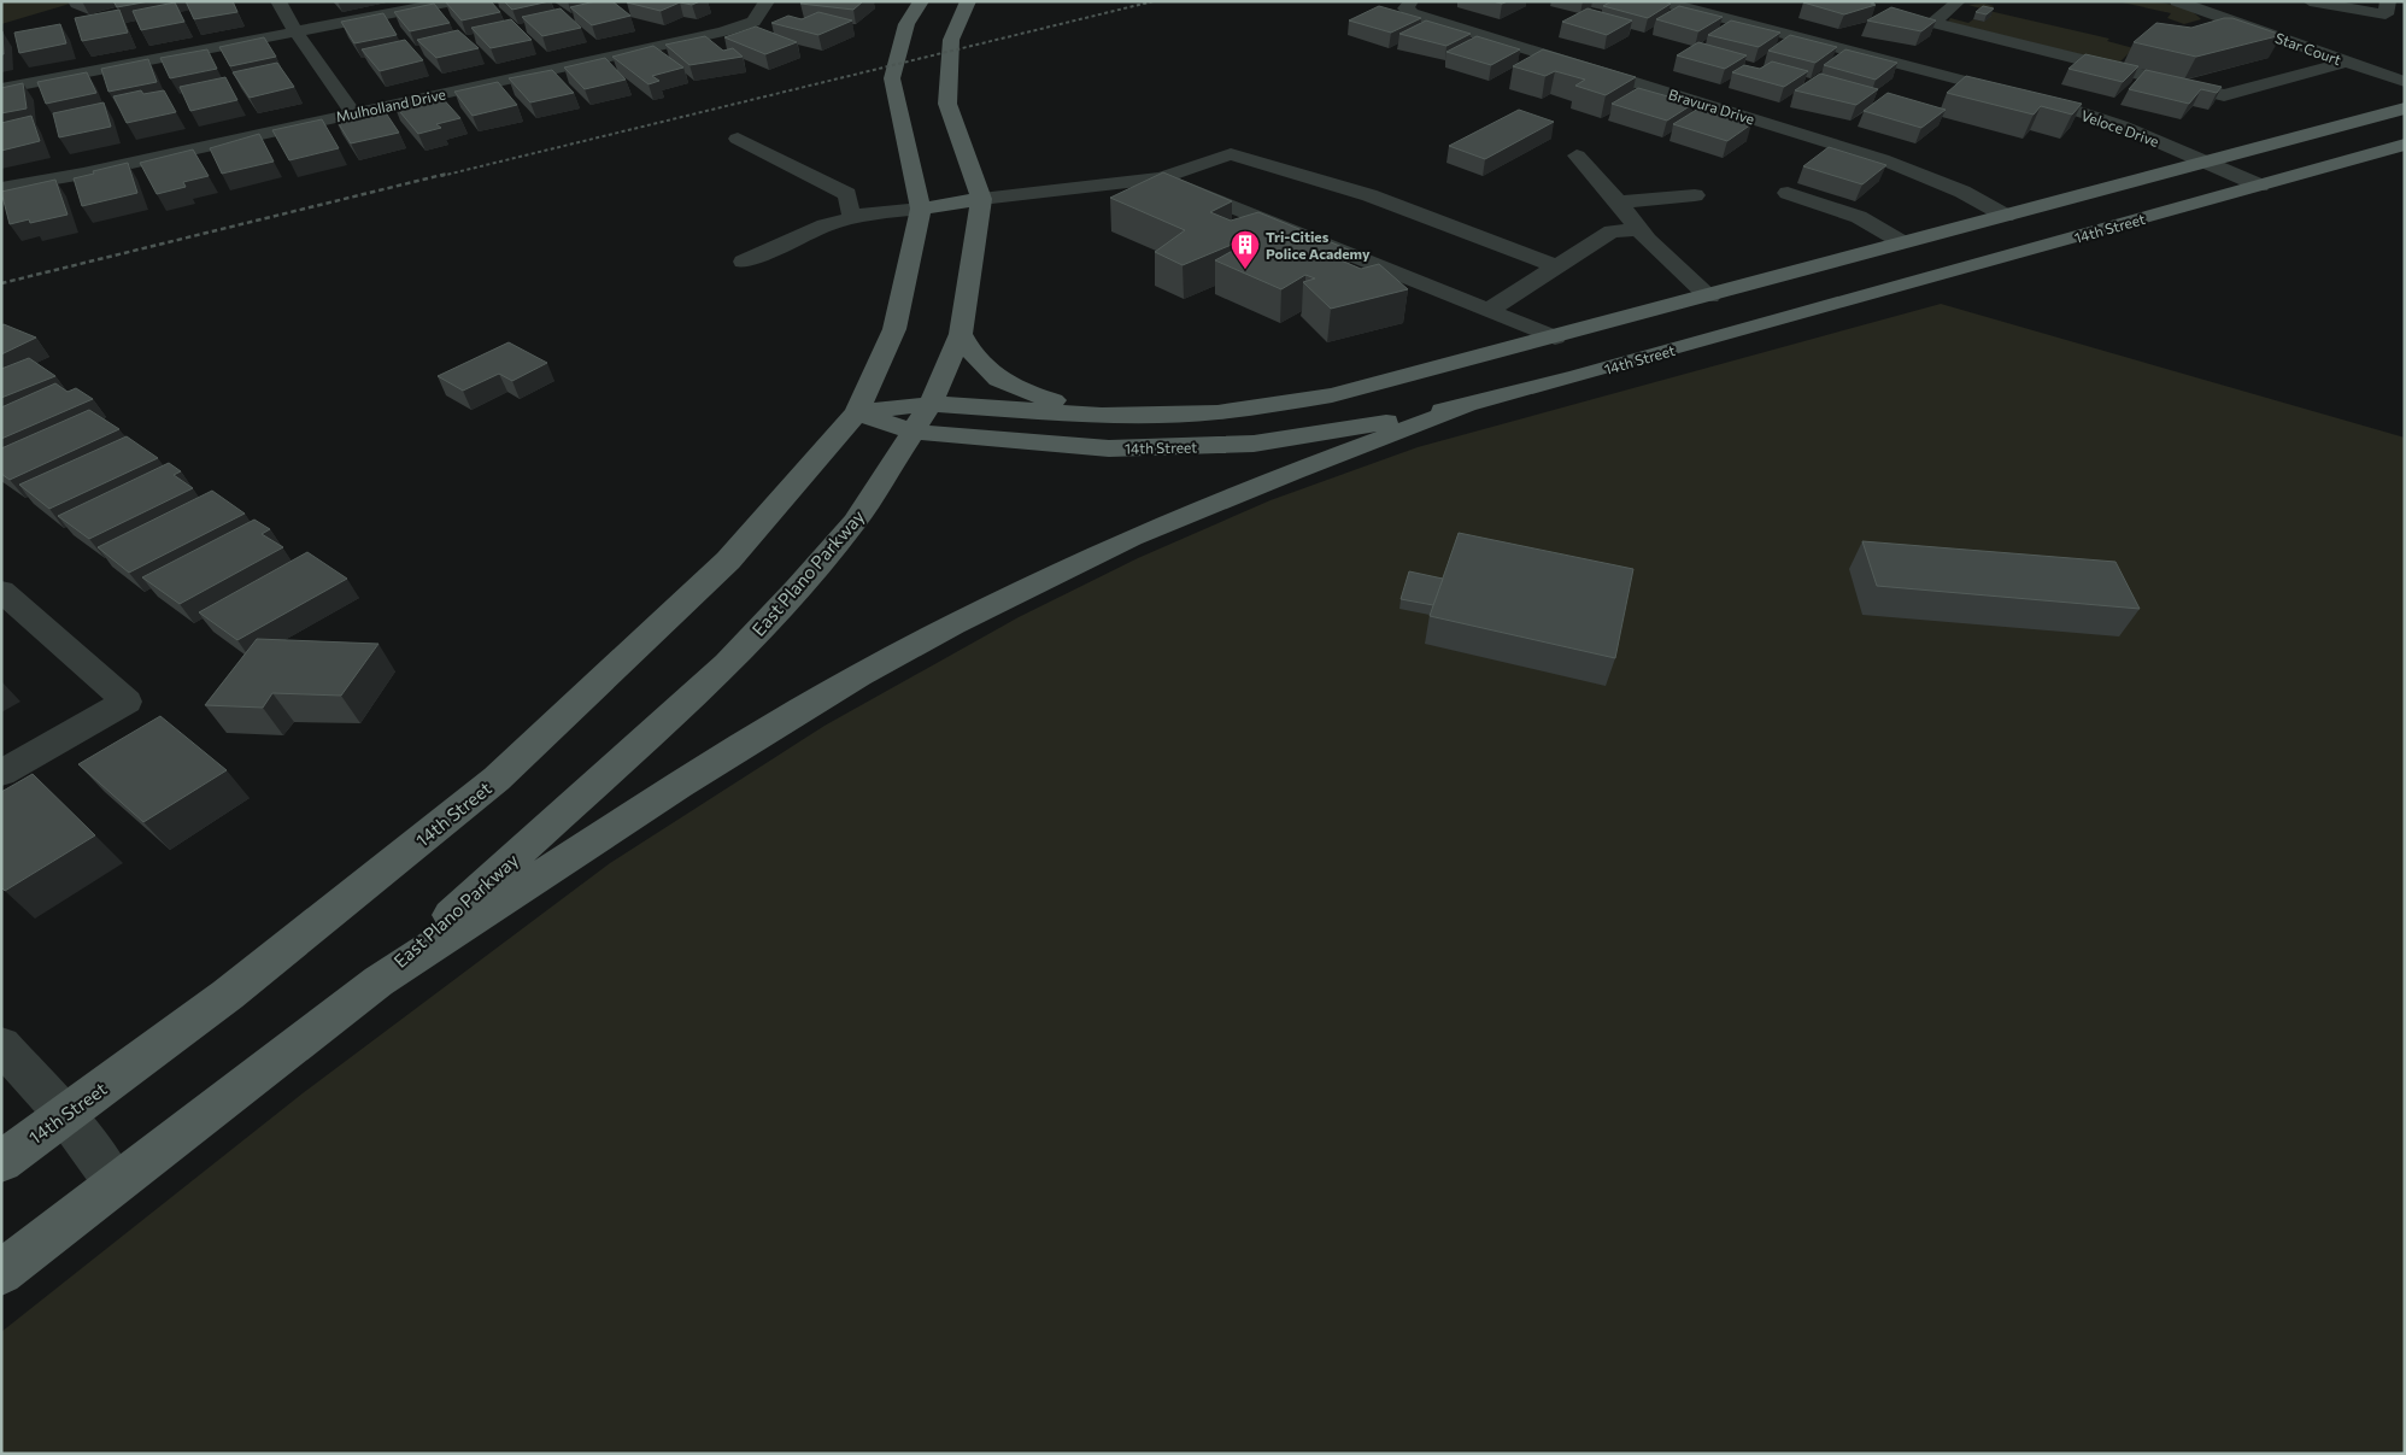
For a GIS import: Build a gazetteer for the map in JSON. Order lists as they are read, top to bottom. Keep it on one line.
{"streets":{"main road":["14th Street","East Plano Parkway"],"street":["Star Court","Mulholland Drive","Bravura Drive","Veloce Drive"]},"crossings":[["Bravura Drive","14th Street"],["Veloce Drive","14th Street"],["14th Street","East Plano Parkway"]],"places":{"building":["Tri-Cities Police Academy"]}}
